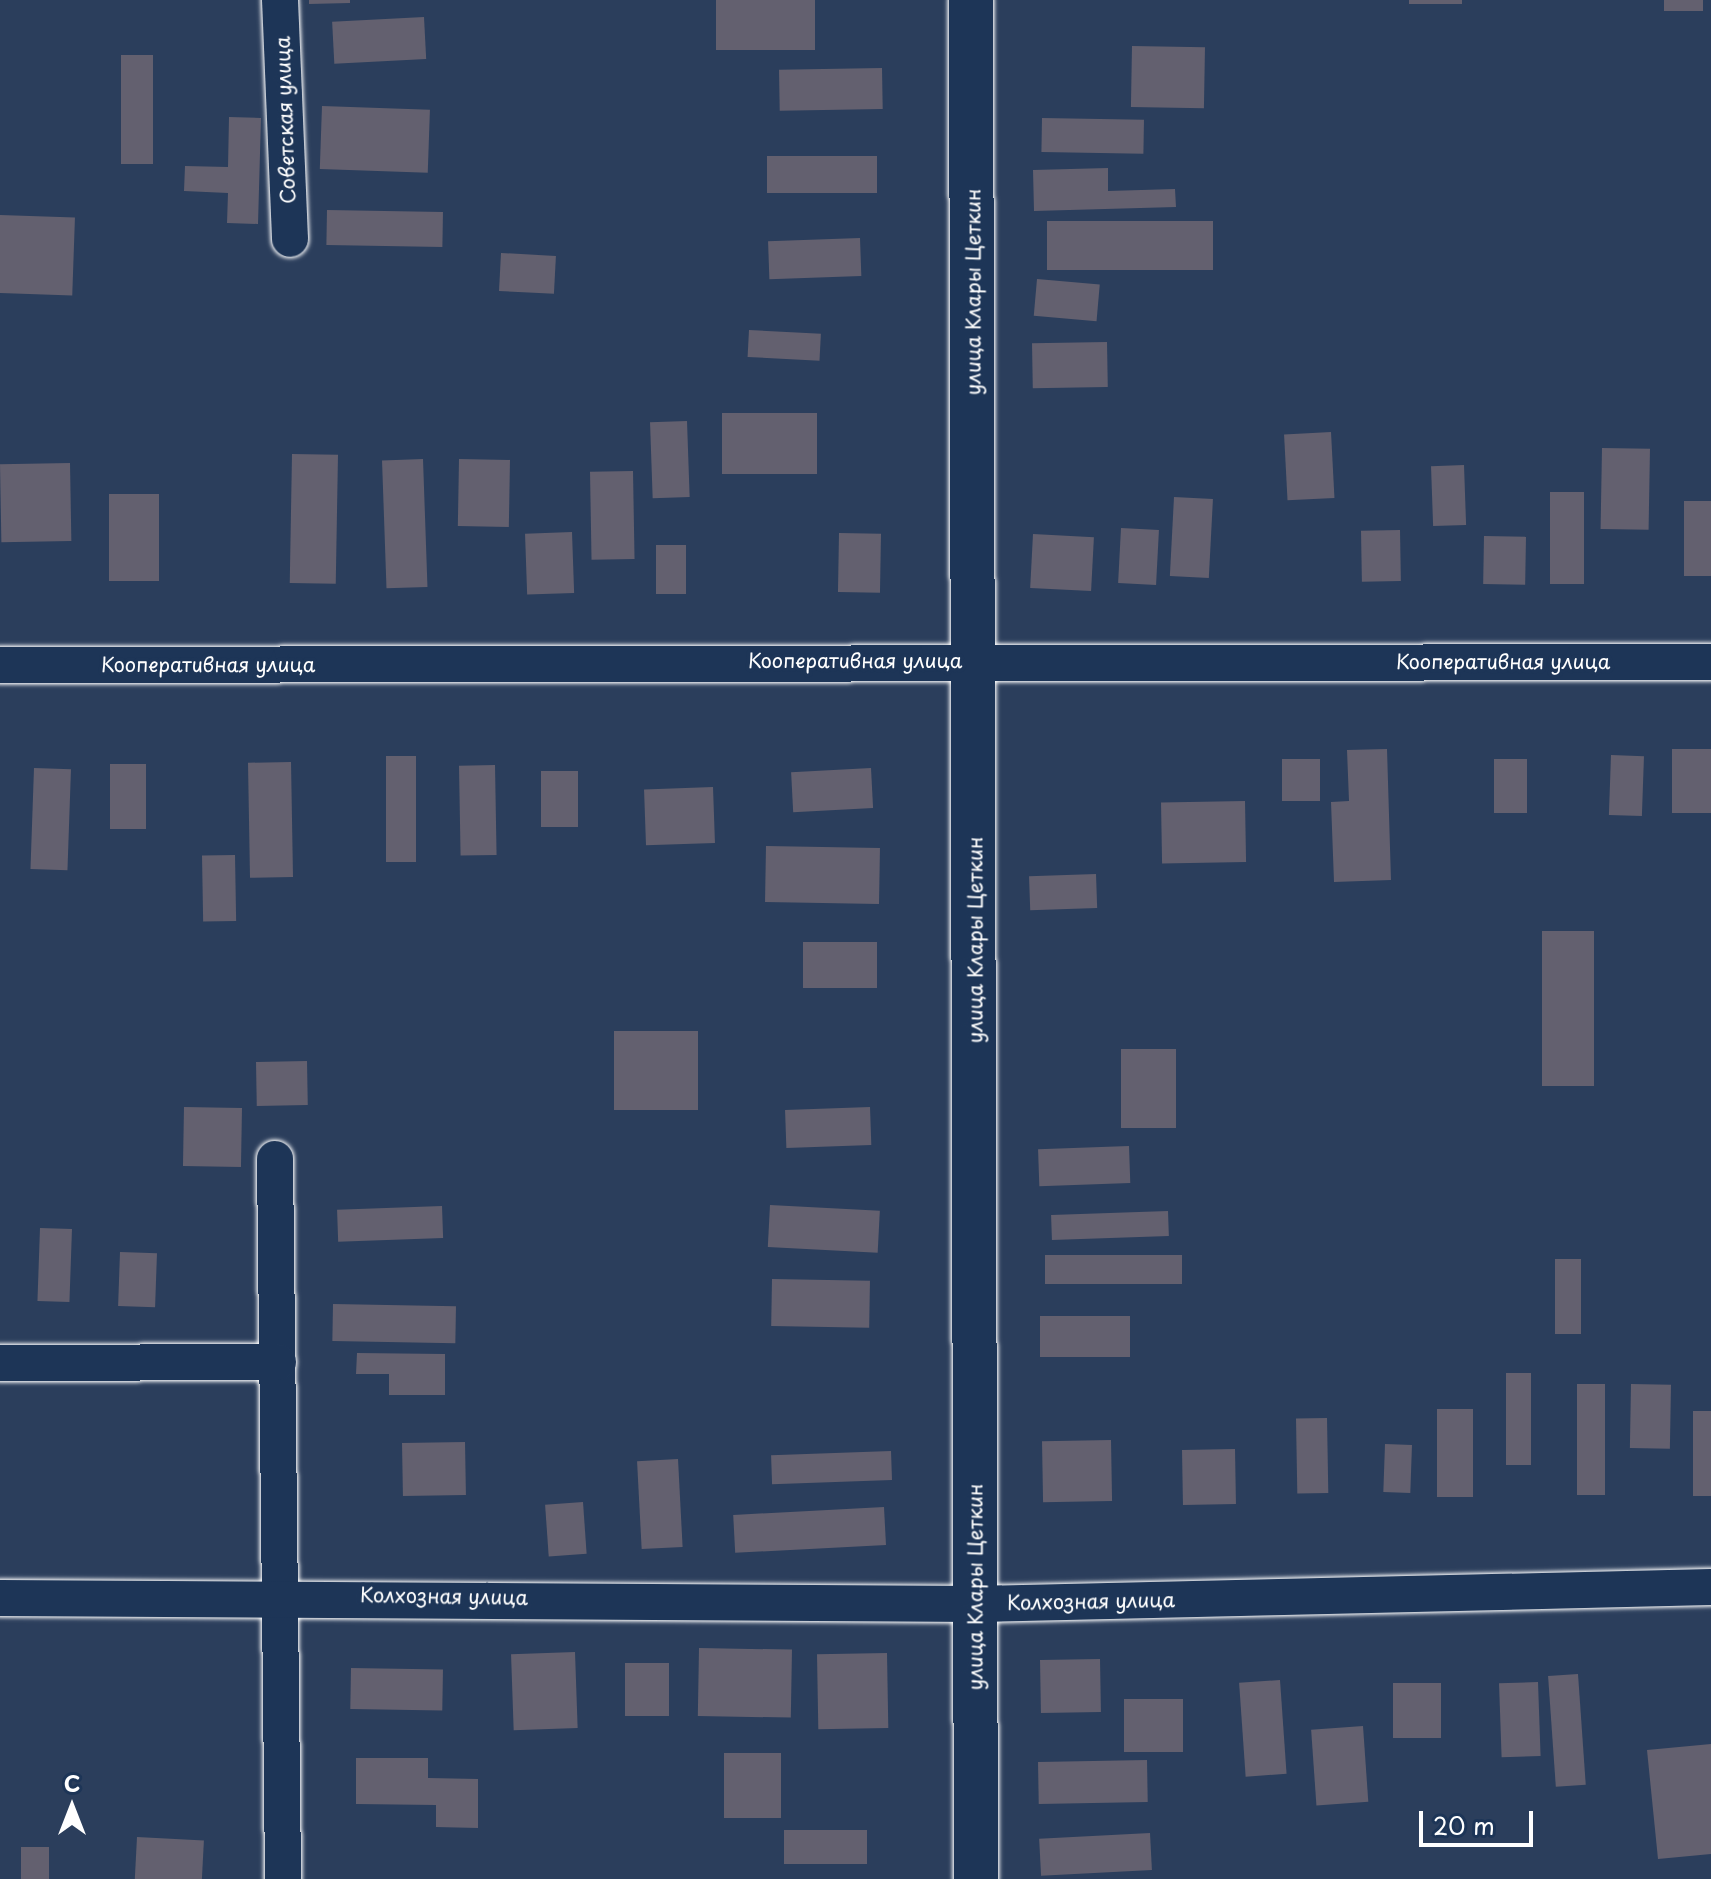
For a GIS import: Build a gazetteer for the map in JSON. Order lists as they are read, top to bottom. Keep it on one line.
{"streets":{"main road":["улица Клары Цеткин"],"street":["Советская улица","Кооперативная улица","Колхозная улица"]},"crossings":[["улица Клары Цеткин","Кооперативная улица"],["улица Клары Цеткин","Колхозная улица"]],"scale_bar":"20 m","north":"top"}
